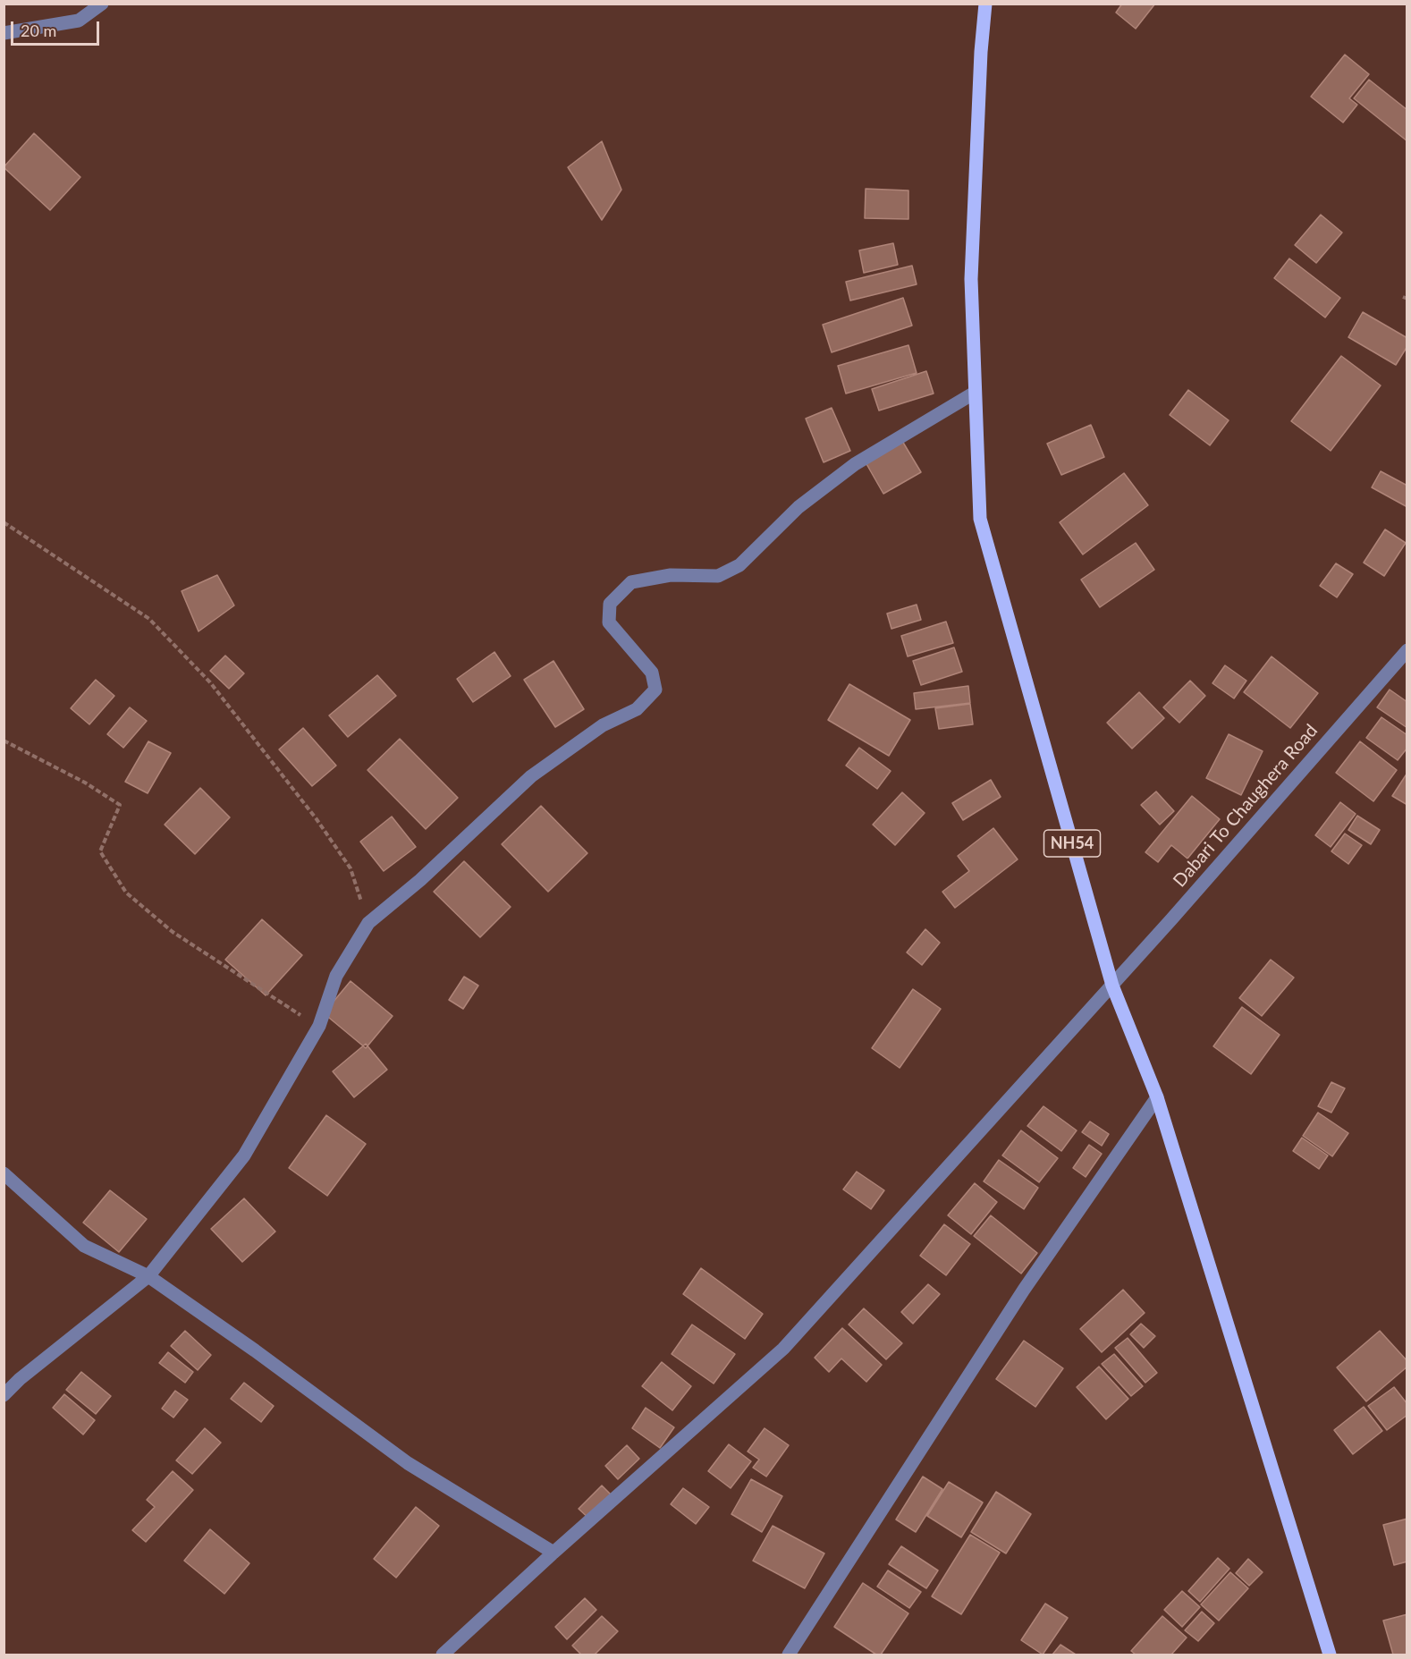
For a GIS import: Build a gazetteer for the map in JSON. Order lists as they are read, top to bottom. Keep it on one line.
{"streets":{"main road":["NH54"],"street":["Dabari To Chaughera Road"]},"crossings":[["Dabari To Chaughera Road","NH54"]],"scale_bar":"20 m"}
